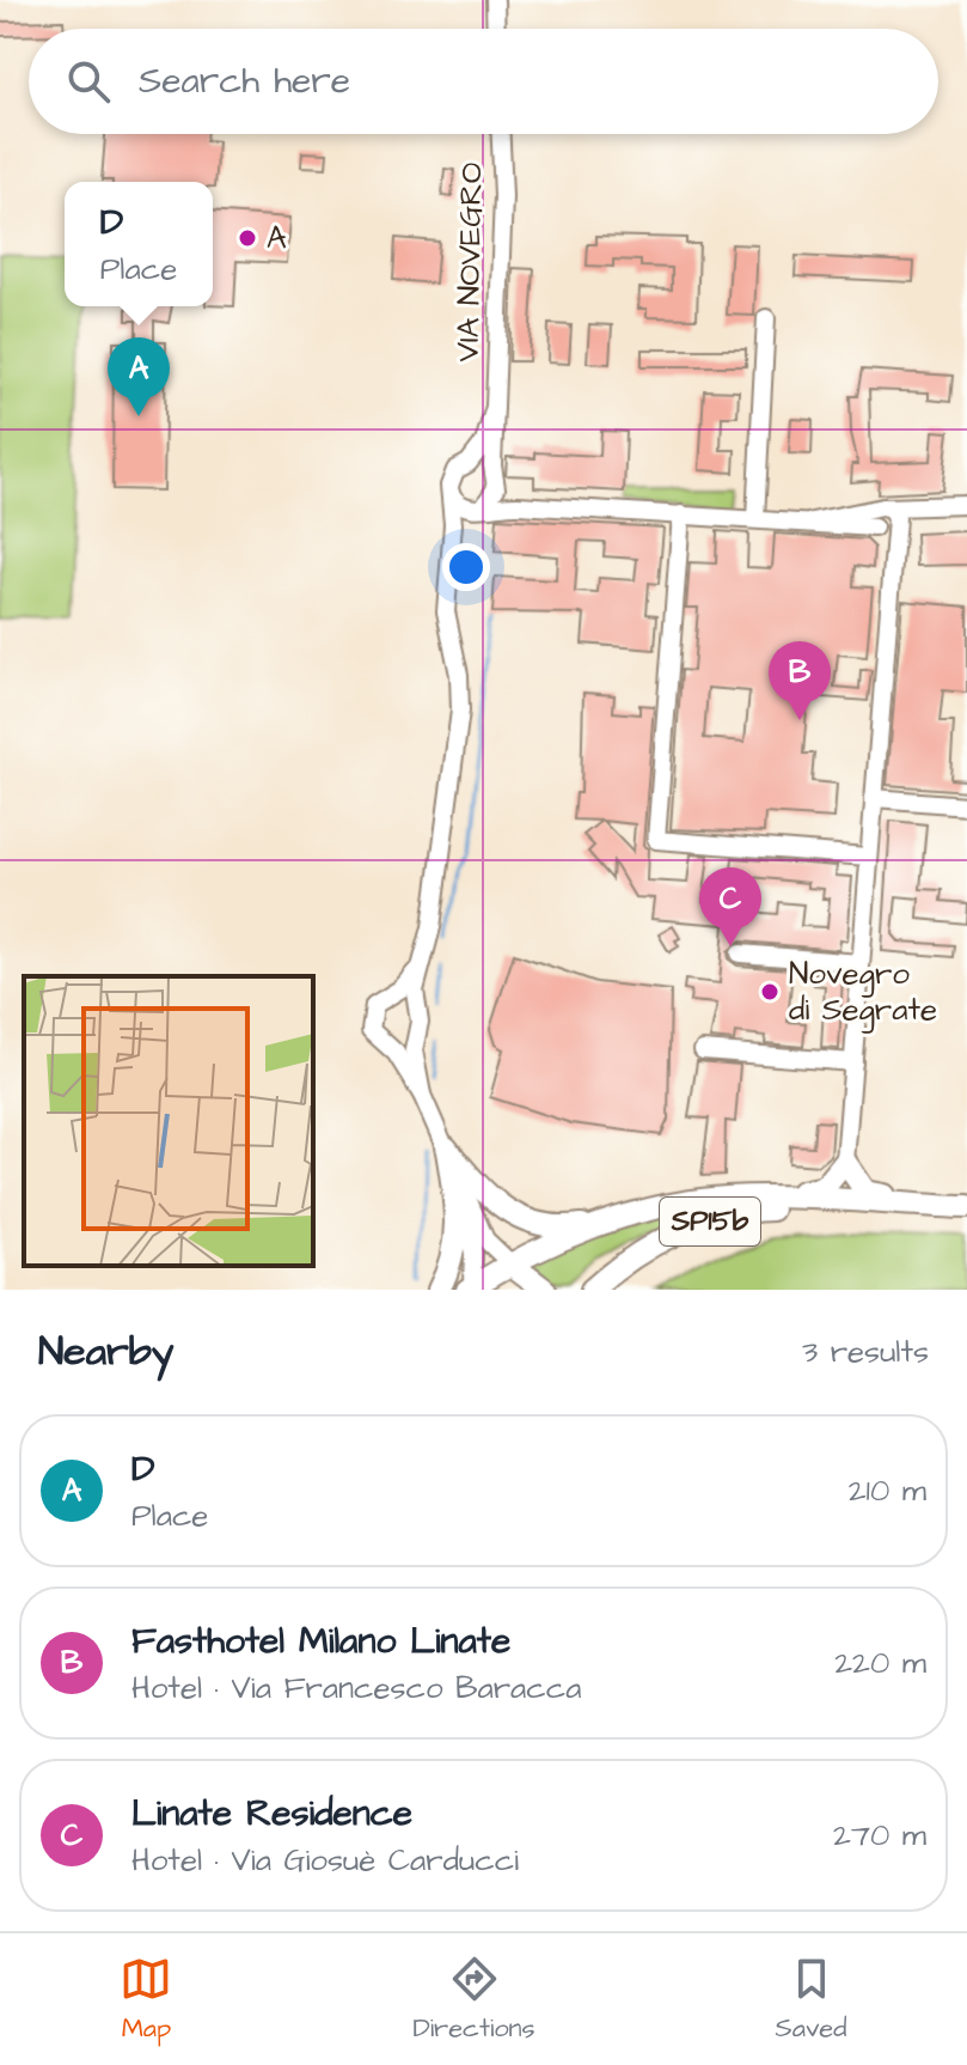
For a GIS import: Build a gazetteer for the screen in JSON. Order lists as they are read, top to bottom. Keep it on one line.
{"streets":{"main road":["SP15b"],"street":["VIA NOVEGRO"]},"places":["A","Novegro di Segrate"],"page":{"search":"Search here","popup":["D","Place"],"pins":["A","B","C"],"heading":["Nearby","3 results"],"list":[{"mark":"A","name":"D","note":"Place","value":"210 m"},{"mark":"B","name":"Fasthotel Milano Linate","note":"Hotel · Via Francesco Baracca","value":"220 m"},{"mark":"C","name":"Linate Residence","note":"Hotel · Via Giosuè Carducci","value":"270 m"}],"nav":["Map","Directions","Saved"]}}
